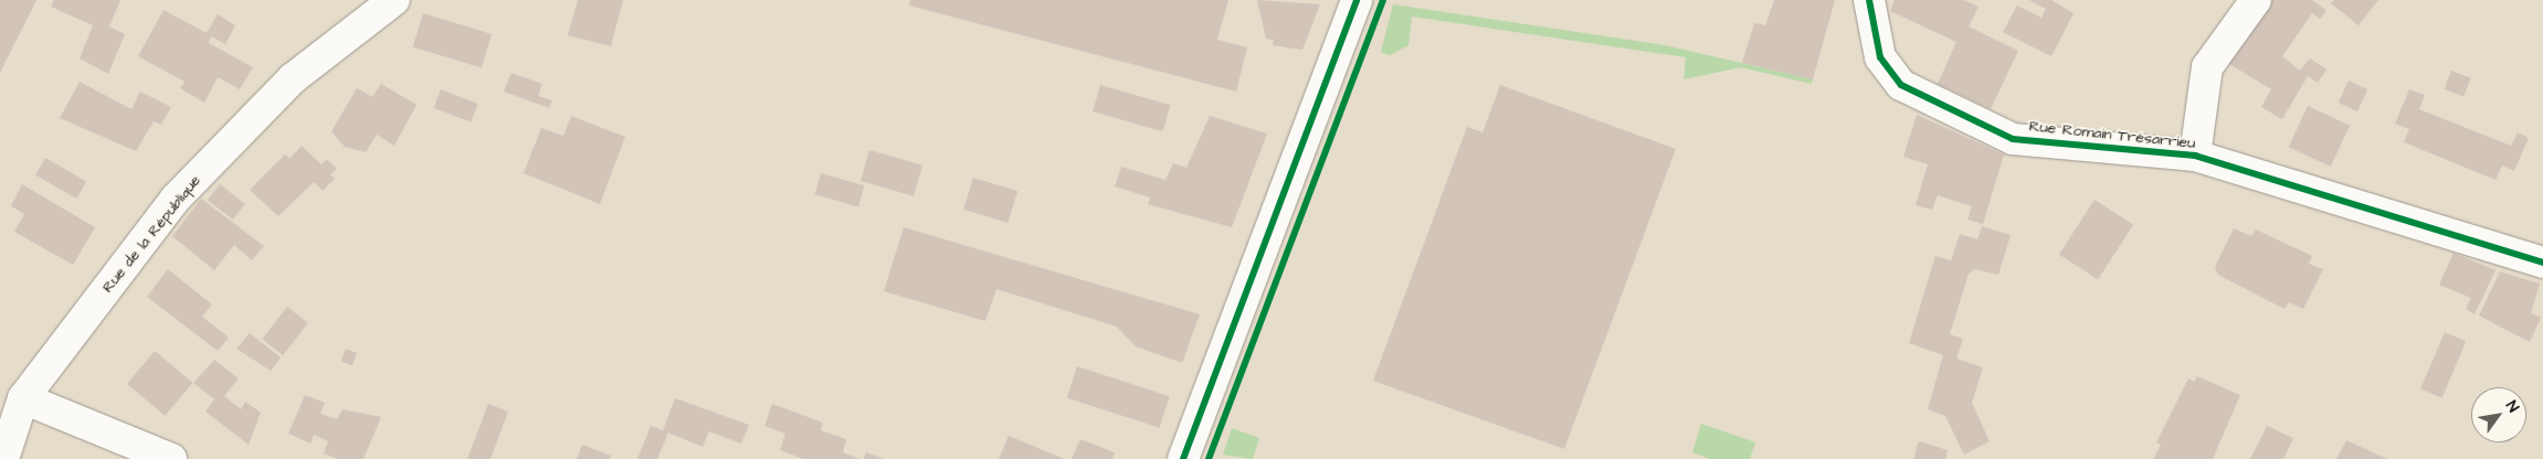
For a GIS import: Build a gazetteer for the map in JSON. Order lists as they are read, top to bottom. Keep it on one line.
{"streets":{"street":["Rue Romain Trésarrieu","Rue de la République"]},"north":"top right"}
